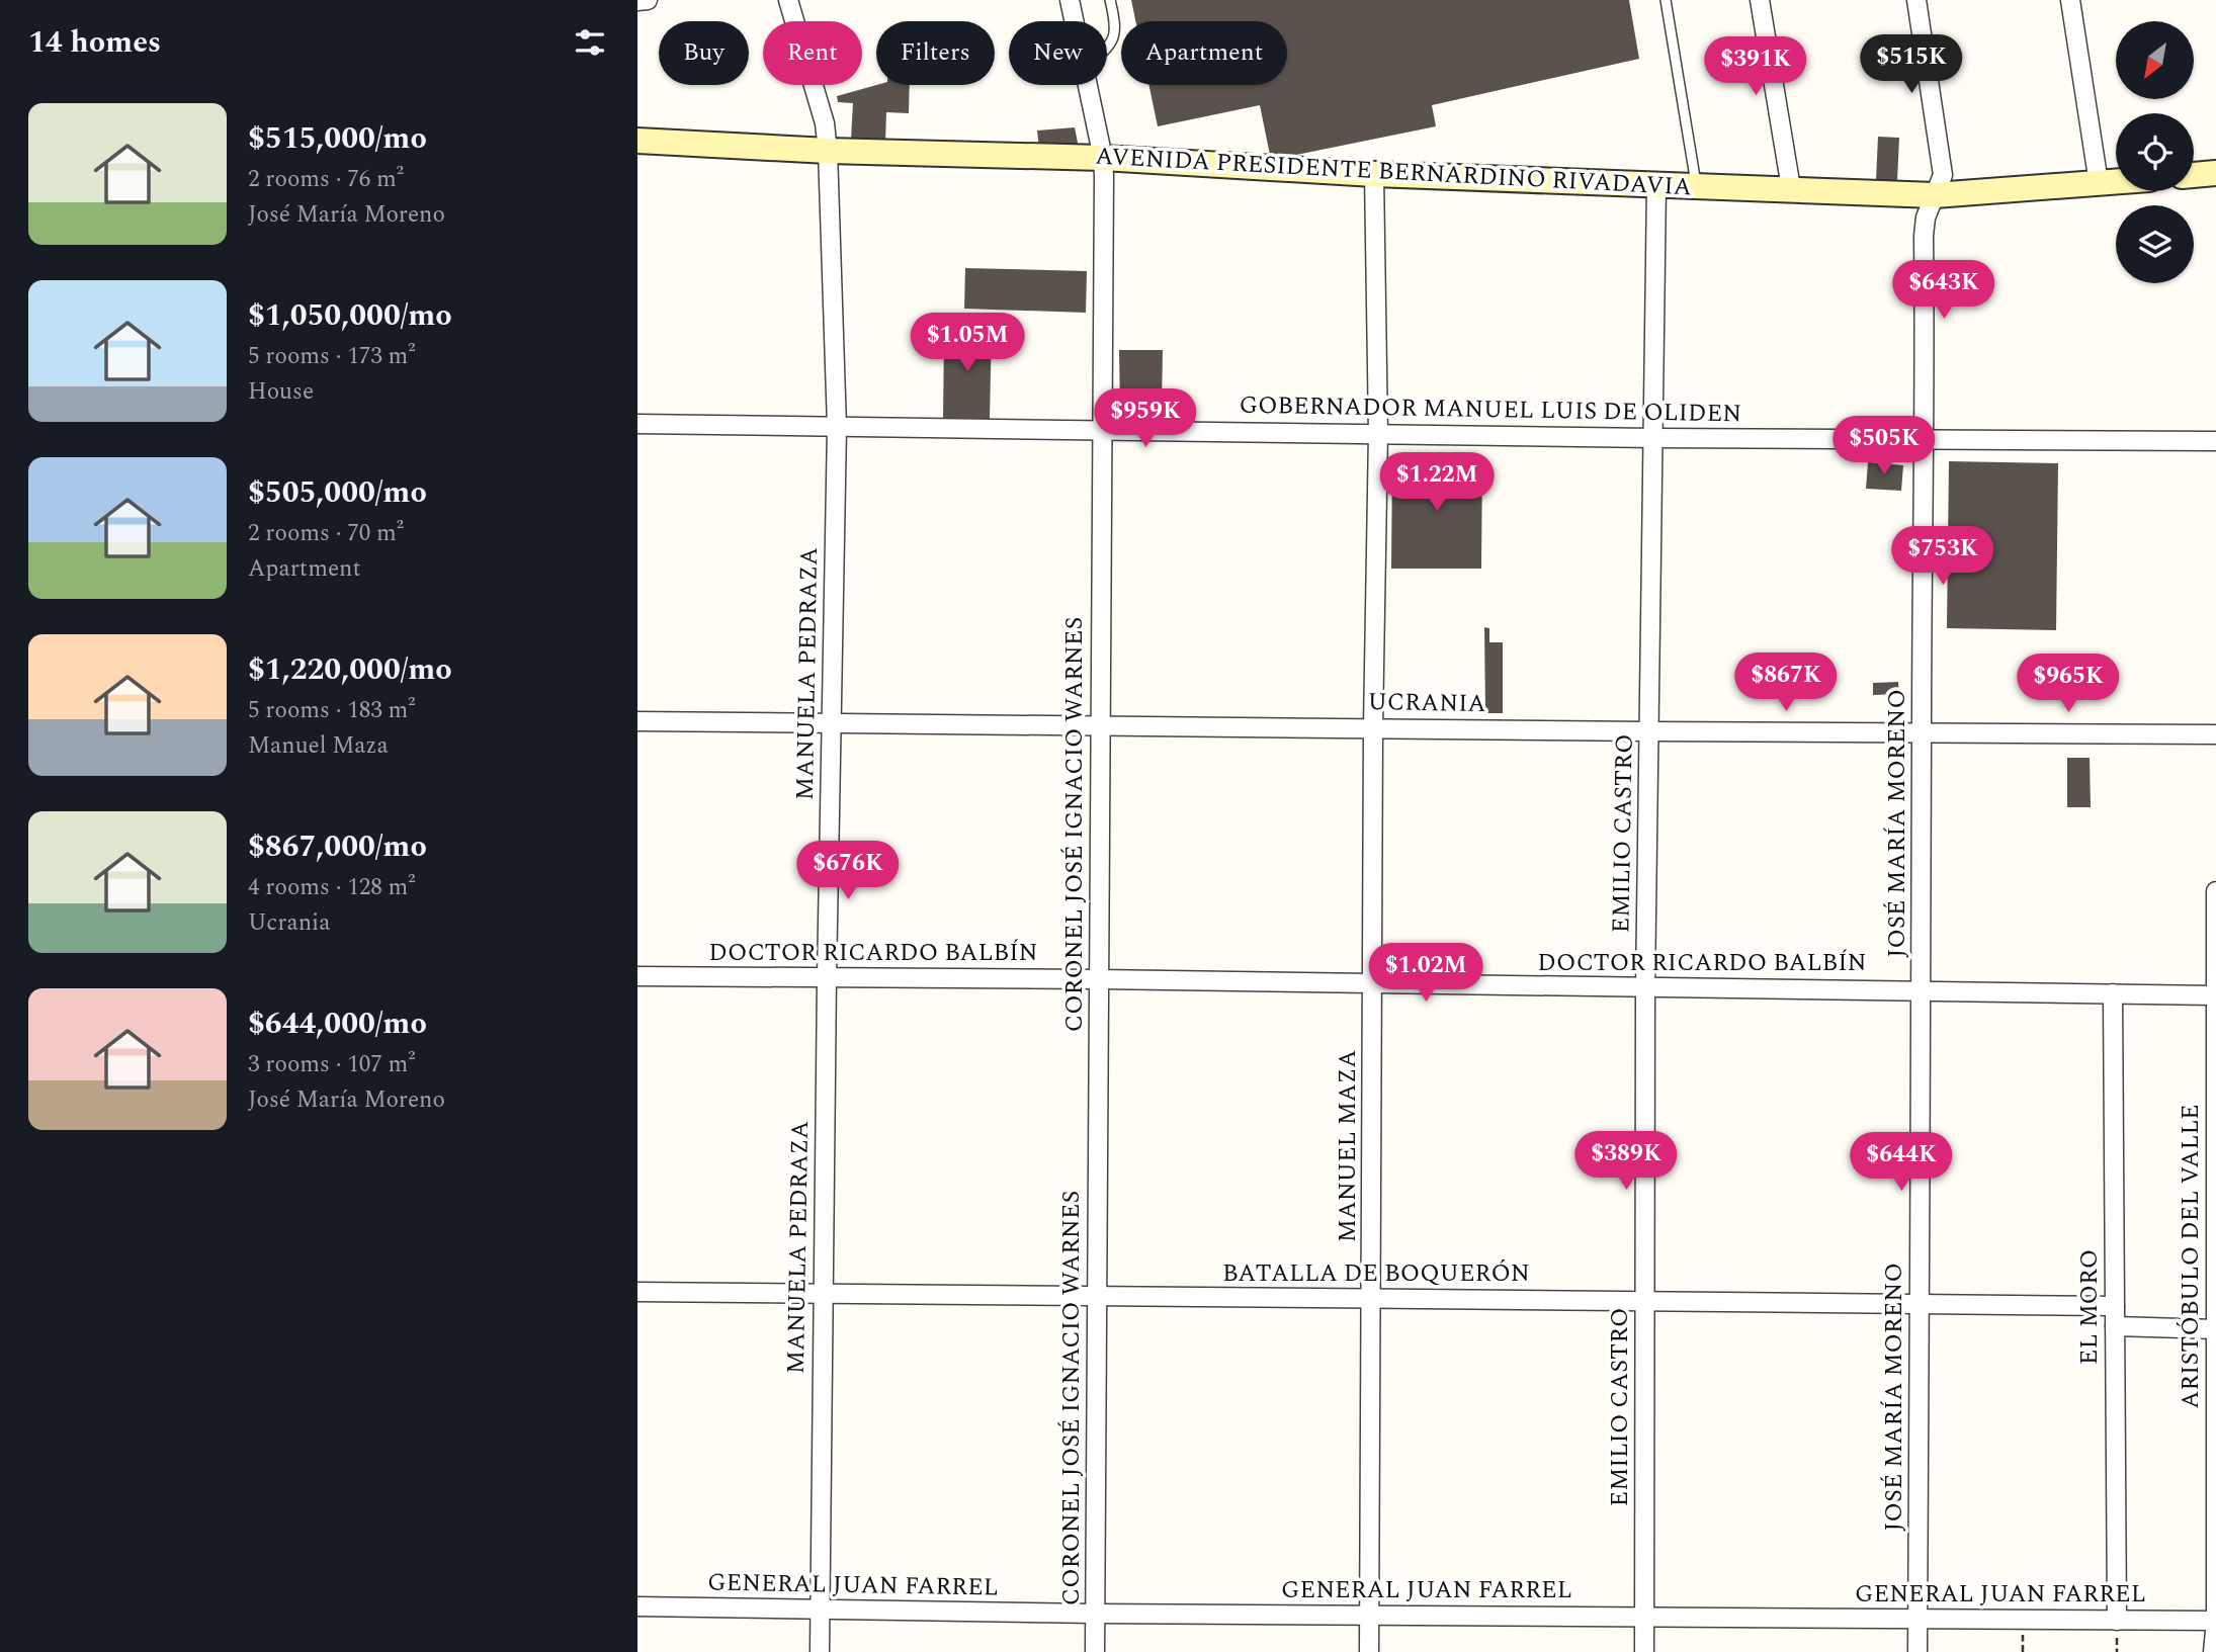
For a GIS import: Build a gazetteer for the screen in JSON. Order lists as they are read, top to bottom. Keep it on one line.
{"streets":{"street":["AVENIDA PRESIDENTE BERNARDINO RIVADAVIA","GOBERNADOR MANUEL LUIS DE OLIDEN","MANUELA PEDRAZA","UCRANIA","JOSÉ MARÍA MORENO","CORONEL JOSÉ IGNACIO WARNES","EMILIO CASTRO","DOCTOR RICARDO BALBÍN","MANUEL MAZA","ARISTÓBULO DEL VALLE","BATALLA DE BOQUERÓN","EL MORO","GENERAL JUAN FARREL"]},"crossings":[["AVENIDA PRESIDENTE BERNARDINO RIVADAVIA","MANUELA PEDRAZA"],["AVENIDA PRESIDENTE BERNARDINO RIVADAVIA","JOSÉ MARÍA MORENO"],["AVENIDA PRESIDENTE BERNARDINO RIVADAVIA","CORONEL JOSÉ IGNACIO WARNES"],["AVENIDA PRESIDENTE BERNARDINO RIVADAVIA","EMILIO CASTRO"],["AVENIDA PRESIDENTE BERNARDINO RIVADAVIA","MANUEL MAZA"],["GOBERNADOR MANUEL LUIS DE OLIDEN","MANUELA PEDRAZA"],["GOBERNADOR MANUEL LUIS DE OLIDEN","JOSÉ MARÍA MORENO"],["GOBERNADOR MANUEL LUIS DE OLIDEN","CORONEL JOSÉ IGNACIO WARNES"],["GOBERNADOR MANUEL LUIS DE OLIDEN","EMILIO CASTRO"],["GOBERNADOR MANUEL LUIS DE OLIDEN","MANUEL MAZA"],["MANUELA PEDRAZA","UCRANIA"],["MANUELA PEDRAZA","DOCTOR RICARDO BALBÍN"],["MANUELA PEDRAZA","BATALLA DE BOQUERÓN"],["MANUELA PEDRAZA","GENERAL JUAN FARREL"],["UCRANIA","JOSÉ MARÍA MORENO"],["UCRANIA","CORONEL JOSÉ IGNACIO WARNES"],["UCRANIA","EMILIO CASTRO"],["UCRANIA","MANUEL MAZA"],["JOSÉ MARÍA MORENO","DOCTOR RICARDO BALBÍN"],["JOSÉ MARÍA MORENO","BATALLA DE BOQUERÓN"],["JOSÉ MARÍA MORENO","GENERAL JUAN FARREL"],["CORONEL JOSÉ IGNACIO WARNES","DOCTOR RICARDO BALBÍN"],["CORONEL JOSÉ IGNACIO WARNES","BATALLA DE BOQUERÓN"],["CORONEL JOSÉ IGNACIO WARNES","GENERAL JUAN FARREL"],["EMILIO CASTRO","DOCTOR RICARDO BALBÍN"],["EMILIO CASTRO","BATALLA DE BOQUERÓN"],["EMILIO CASTRO","GENERAL JUAN FARREL"],["DOCTOR RICARDO BALBÍN","MANUEL MAZA"],["DOCTOR RICARDO BALBÍN","ARISTÓBULO DEL VALLE"],["DOCTOR RICARDO BALBÍN","EL MORO"],["MANUEL MAZA","BATALLA DE BOQUERÓN"],["MANUEL MAZA","GENERAL JUAN FARREL"],["ARISTÓBULO DEL VALLE","GENERAL JUAN FARREL"],["BATALLA DE BOQUERÓN","EL MORO"],["EL MORO","GENERAL JUAN FARREL"]],"north":"bottom left","page":{"heading":"14 homes","chip":["Buy","Rent","Filters","New","Apartment"],"price":["$515K","$391K","$643K","$1.05M","$959K","$505K","$1.22M","$753K","$867K","$965K","$676K","$1.02M","$389K","$644K"],"list":[{"name":"$515,000/mo","note":"2 rooms · 76 m² · José María Moreno"},{"name":"$1,050,000/mo","note":"5 rooms · 173 m² · House"},{"name":"$505,000/mo","note":"2 rooms · 70 m² · Apartment"},{"name":"$1,220,000/mo","note":"5 rooms · 183 m² · Manuel Maza"},{"name":"$867,000/mo","note":"4 rooms · 128 m² · Ucrania"},{"name":"$644,000/mo","note":"3 rooms · 107 m² · José María Moreno"}]}}
